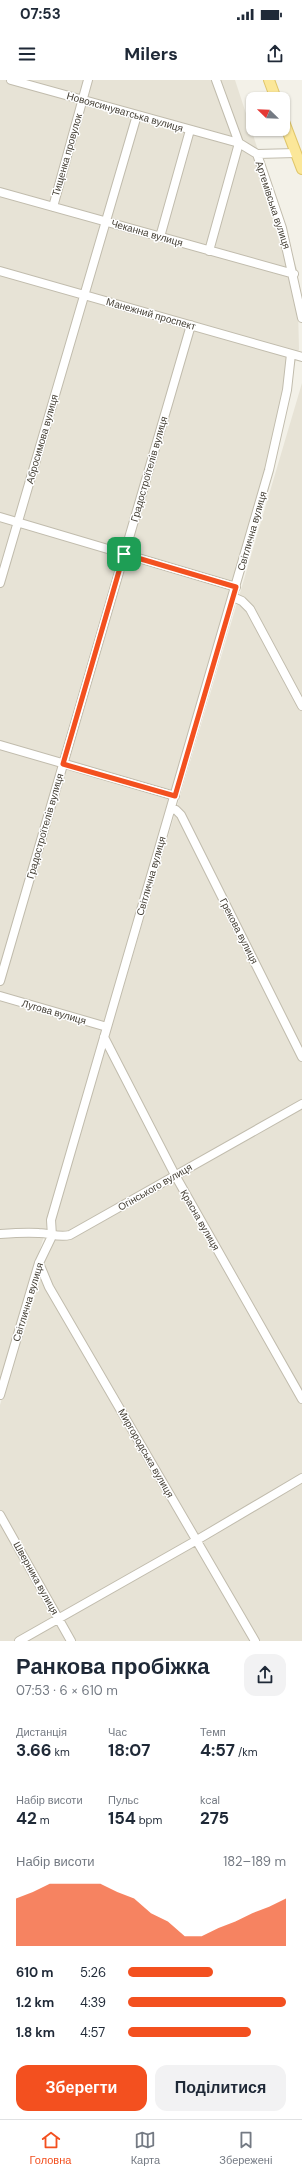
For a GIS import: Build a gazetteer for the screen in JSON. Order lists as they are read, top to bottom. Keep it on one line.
{"streets":{"street":["Новоясинуватська вулиця","Тищенка провулок","Артемівська вулиця","Чеканна вулиця","Манежний проспект","Абросимова вулиця","Градостроїтелiв вулиця","Світлична вулиця","Грекова вулиця","Лугова вулиця","Огінського вулиця","Красна вулиця","Миргородська вулиця","Шверника вулиця"]},"crossings":[["Новоясинуватська вулиця","Тищенка провулок"],["Новоясинуватська вулиця","Артемівська вулиця"],["Новоясинуватська вулиця","Абросимова вулиця"],["Тищенка провулок","Чеканна вулиця"],["Артемівська вулиця","Чеканна вулиця"],["Чеканна вулиця","Абросимова вулиця"],["Манежний проспект","Абросимова вулиця"],["Манежний проспект","Градостроїтелiв вулиця"],["Манежний проспект","Світлична вулиця"],["Світлична вулиця","Грекова вулиця"],["Світлична вулиця","Лугова вулиця"],["Світлична вулиця","Огінського вулиця"],["Світлична вулиця","Красна вулиця"],["Світлична вулиця","Миргородська вулиця"],["Огінського вулиця","Красна вулиця"]],"north":"top left","page":{"status":"07:53","header":"Milers","heading":["Ранкова пробіжка","07:53 · 6 × 610 m"],"stats":[["Дистанція","3.66 km"],["Час","18:07"],["Темп","4:57 /km"],["Набір висоти","42 m"],["Пульс","154 bpm"],["kcal","275"]],"chart":["Набір висоти","182–189 m"],"list":[{"name":"610 m","note":"5:26"},{"name":"1.2 km","note":"4:39"},{"name":"1.8 km","note":"4:57"}],"buttons":["Зберегти","Поділитися"],"tabs":["Головна","Карта","Збережені"]}}
